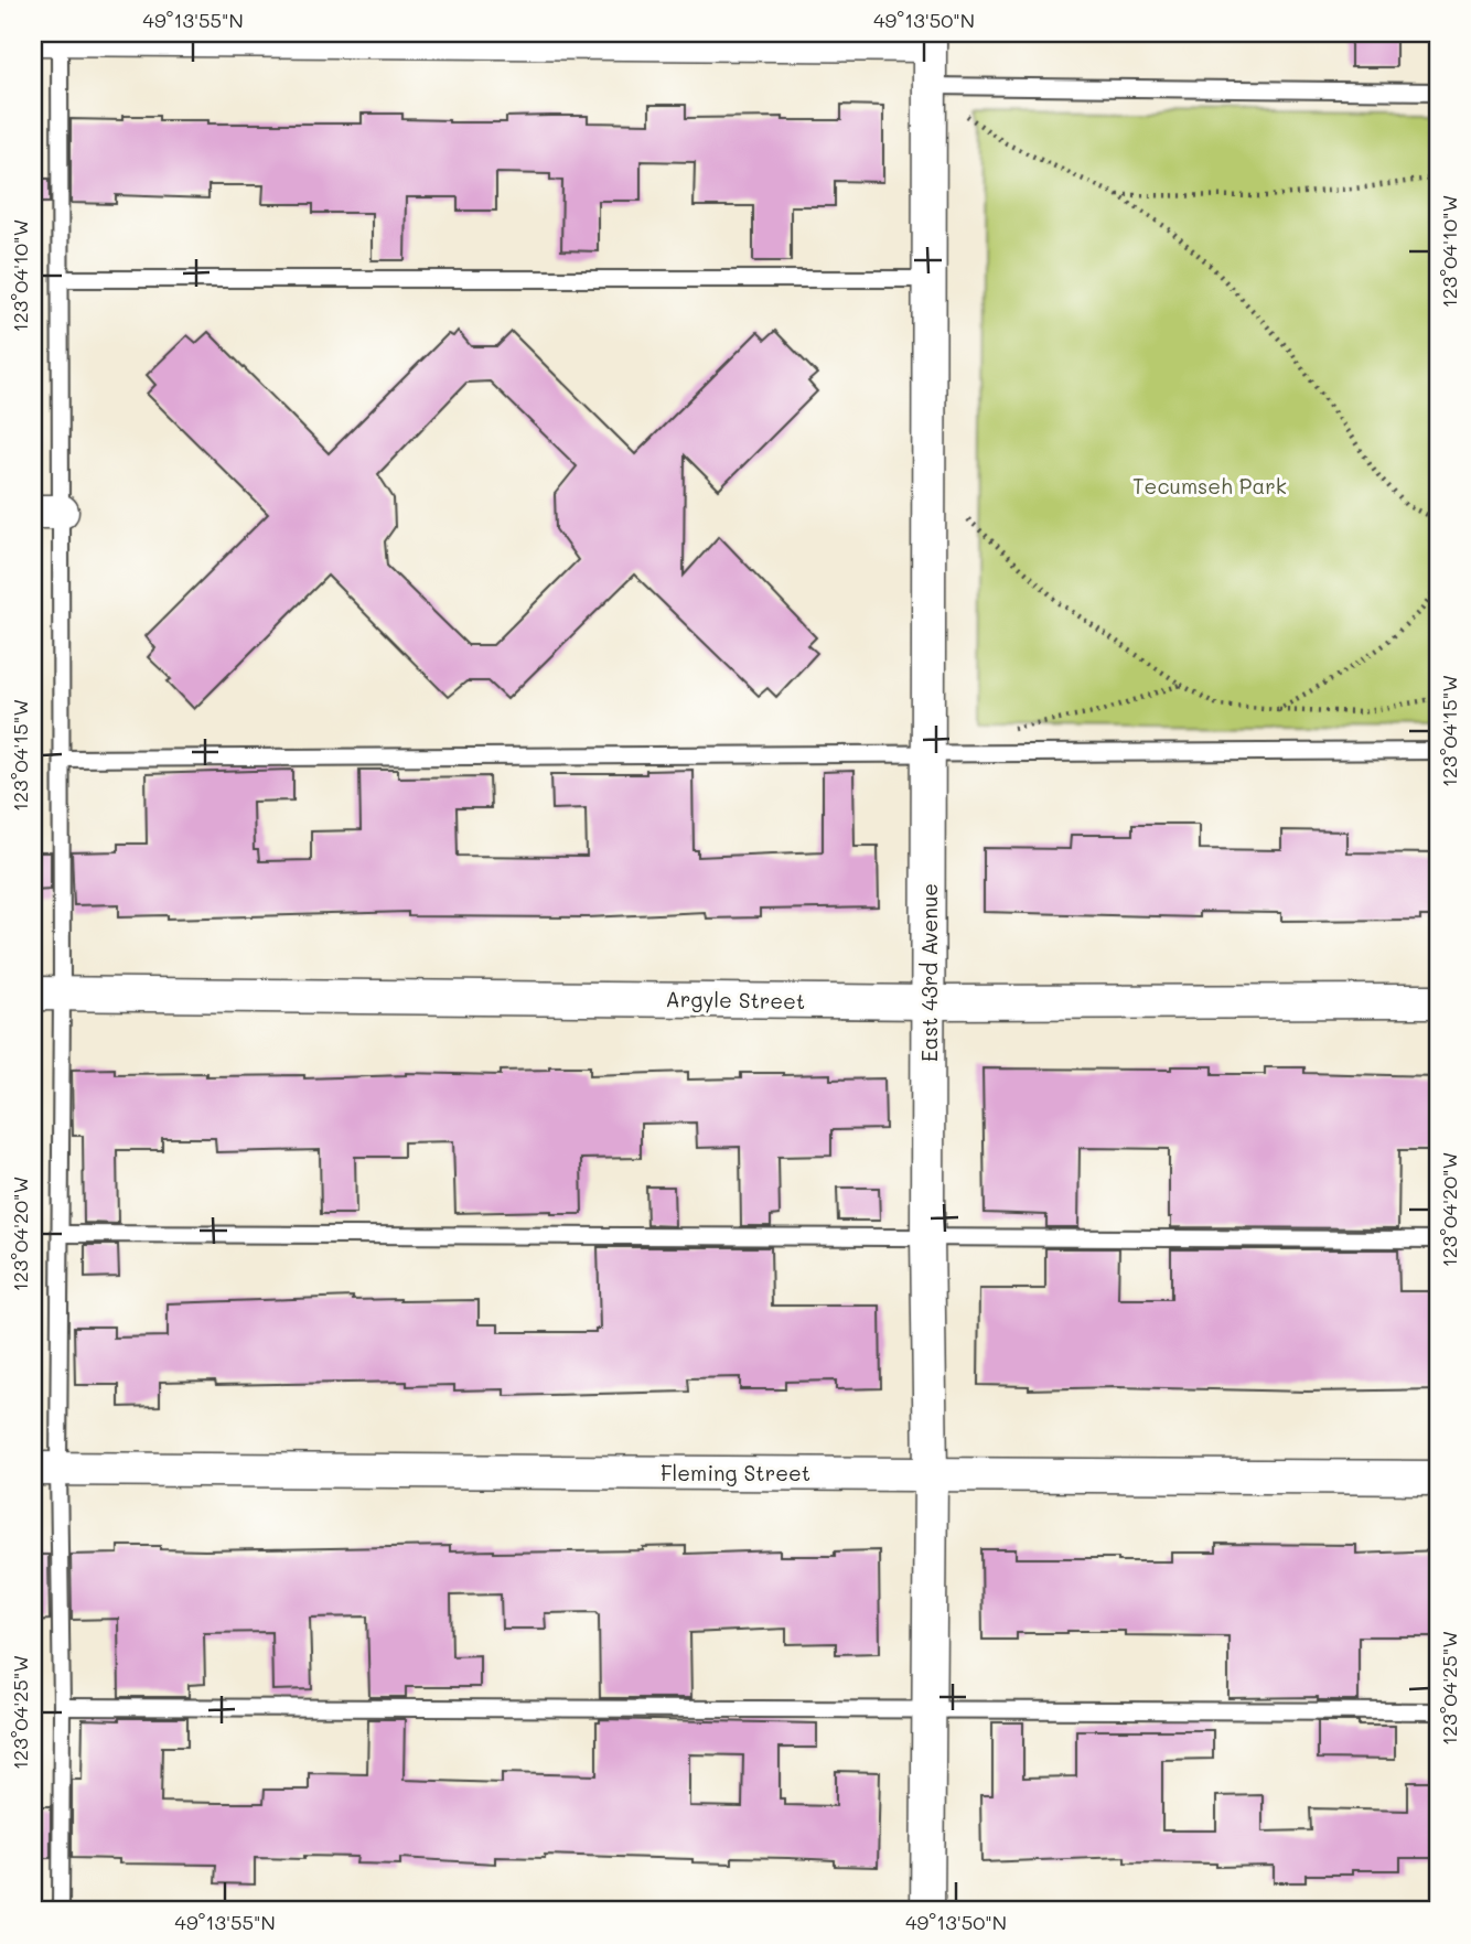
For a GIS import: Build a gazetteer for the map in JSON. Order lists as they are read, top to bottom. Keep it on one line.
{"streets":{"street":["East 43rd Avenue","Argyle Street","Fleming Street"]},"crossings":[["East 43rd Avenue","Argyle Street"],["East 43rd Avenue","Fleming Street"]],"parks":["Tecumseh Park"],"coordinates":["49°13'55\"N","49°13'50\"N","123°04'10\"W","123°04'15\"W","123°04'20\"W","123°04'25\"W"]}
